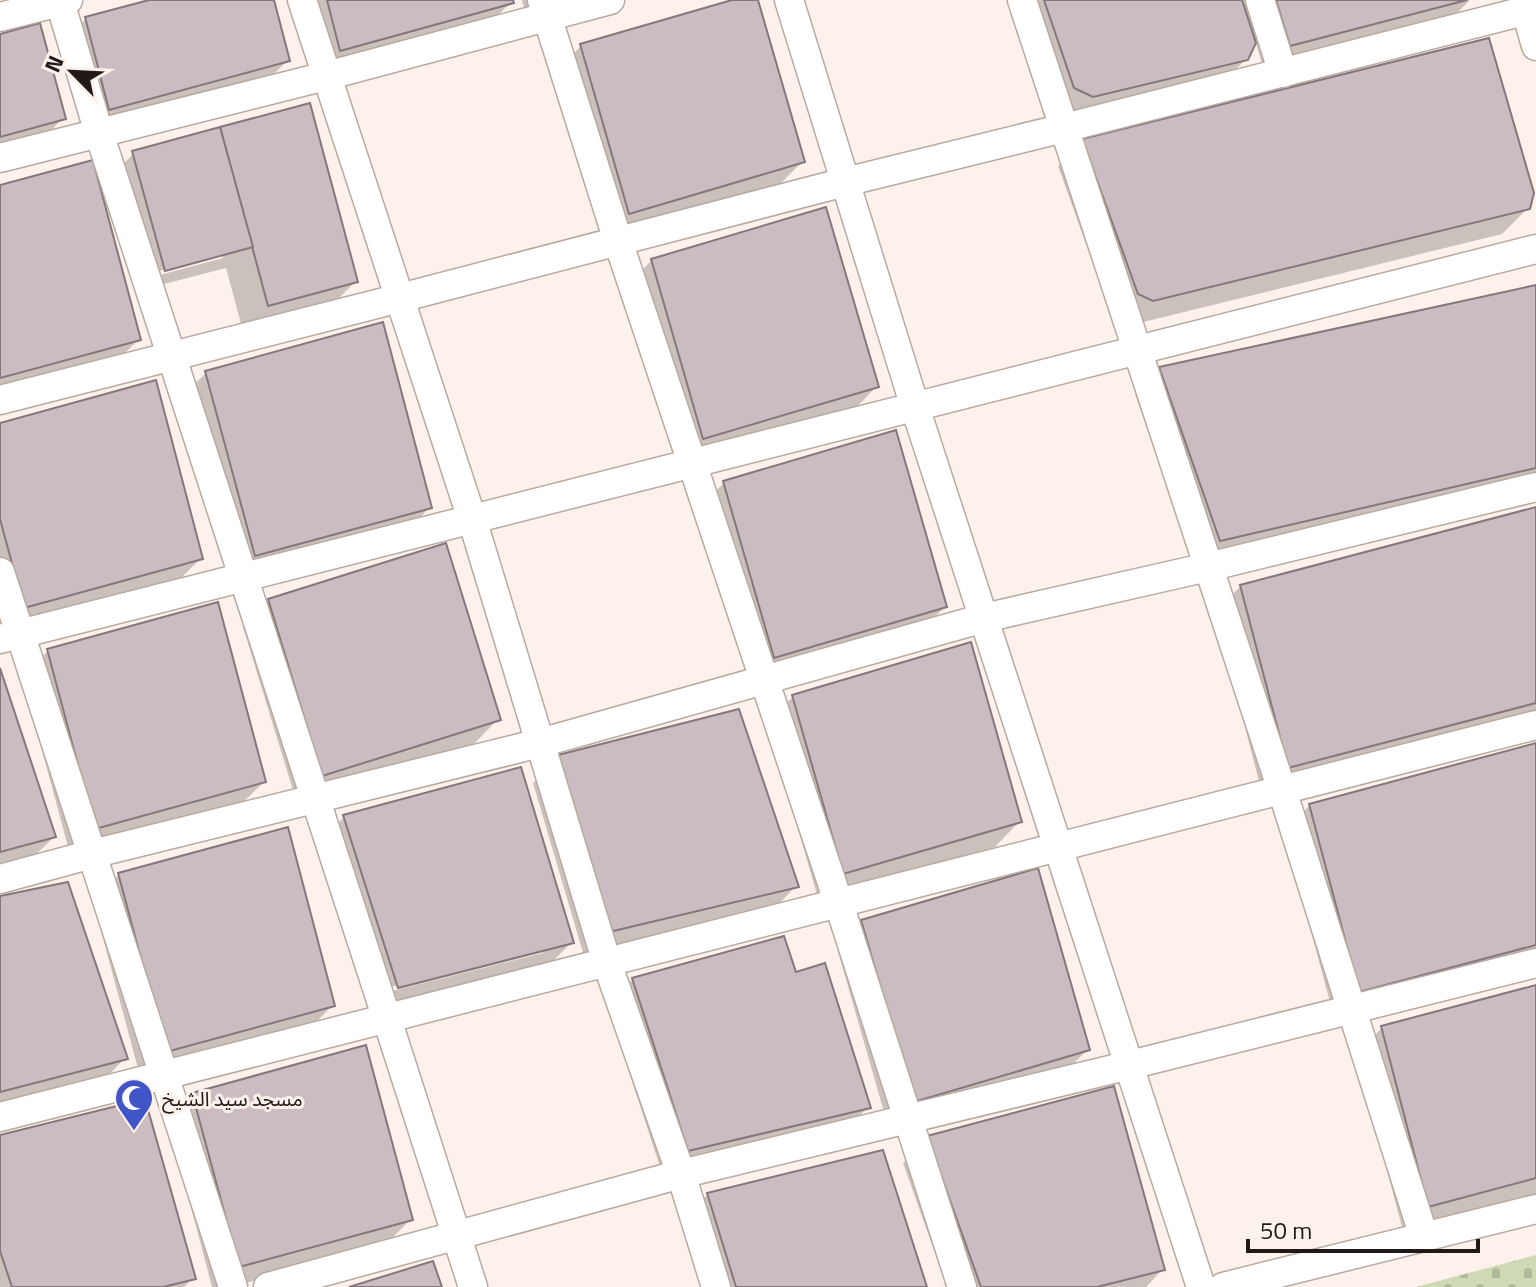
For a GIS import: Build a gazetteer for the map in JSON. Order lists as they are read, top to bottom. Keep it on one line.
{"places":{"mosque":["مسجد سيد الشيخ"]},"scale_bar":"50 m","north":"top left"}
